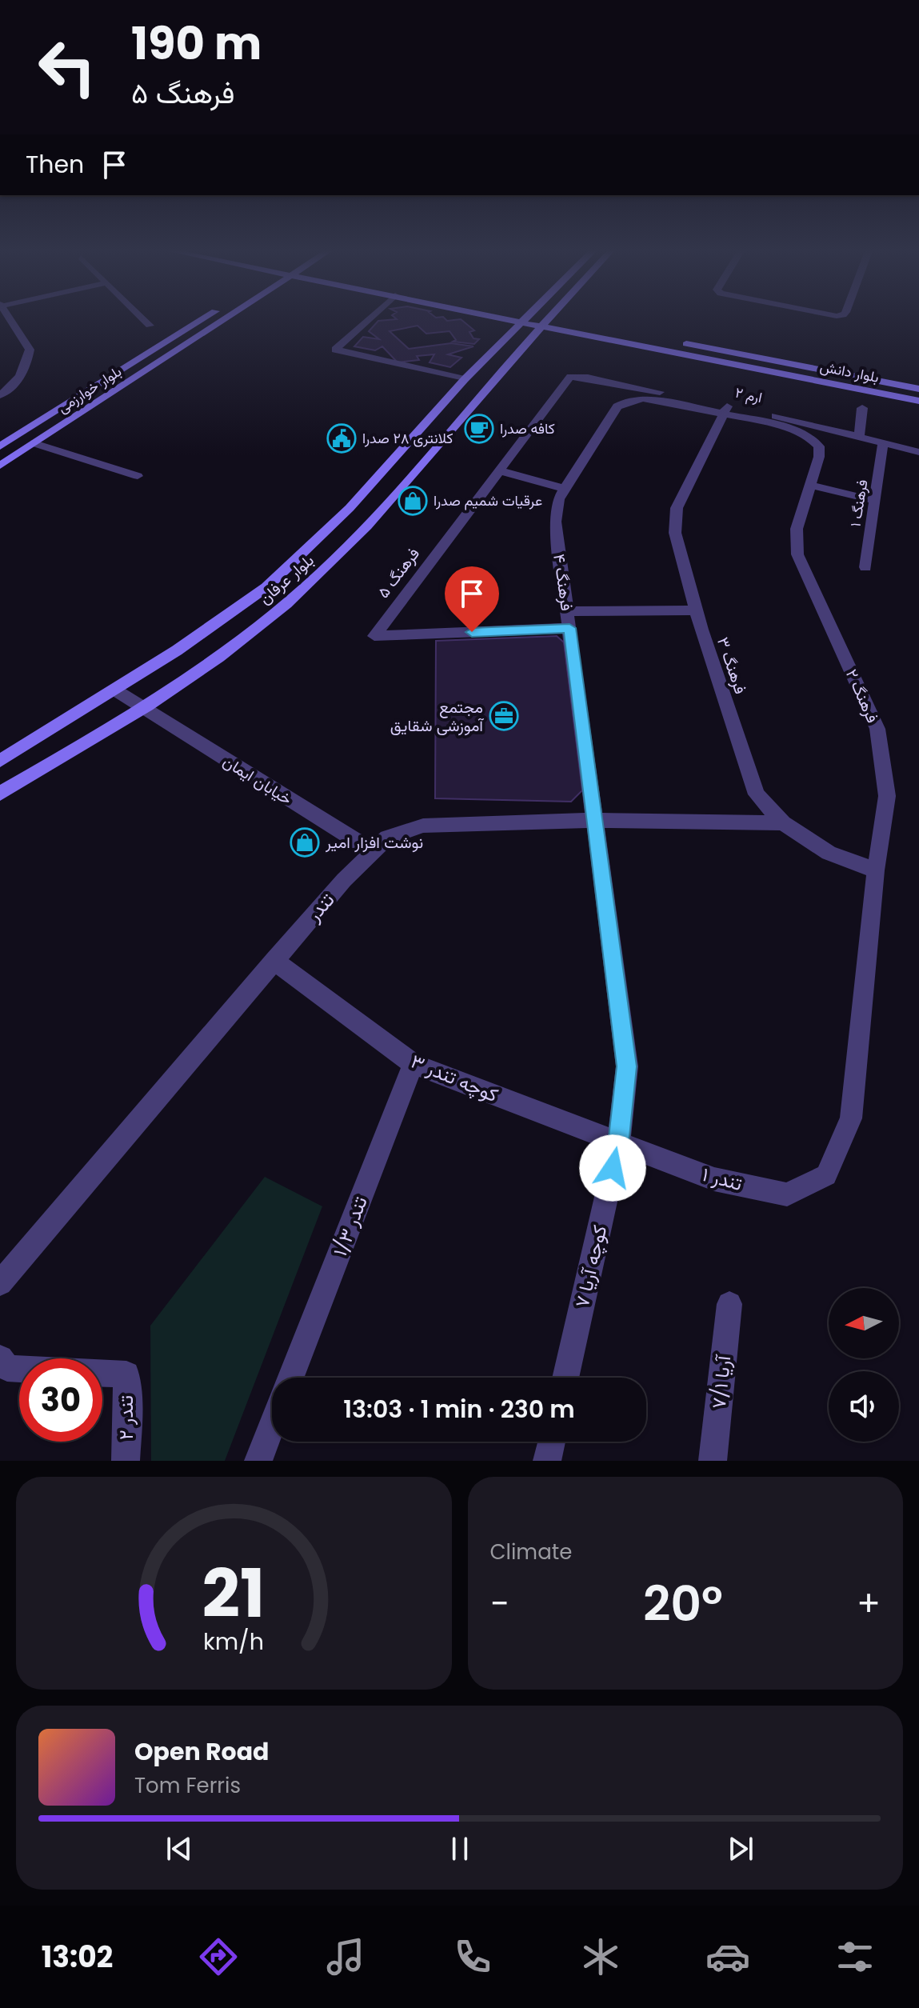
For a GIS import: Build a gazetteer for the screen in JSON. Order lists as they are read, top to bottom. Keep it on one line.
{"streets":{"main road":["بلوار دانش","بلوار خوارزمی","بلوار عرفان"],"street":["ارم ۲","فرهنگ ۱","فرهنگ ۵","فرهنگ ۴","فرهنگ ۳","فرهنگ ۲","خیابان ایمان","تندر","کوچه تندر ۳","تندر ۱","تندر ۱/۳","کوچه آریا ۷","آریا ۷/۱","تندر ۲"]},"crossings":[["بلوار دانش","بلوار عرفان"],["ارم ۲","فرهنگ ۱"],["ارم ۲","فرهنگ ۵"],["ارم ۲","فرهنگ ۳"],["ارم ۲","فرهنگ ۲"],["فرهنگ ۵","فرهنگ ۴"],["بلوار عرفان","خیابان ایمان"],["فرهنگ ۴","فرهنگ ۲"],["فرهنگ ۴","تندر"],["فرهنگ ۴","کوچه تندر ۳"],["فرهنگ ۴","تندر ۱"],["فرهنگ ۴","کوچه آریا ۷"],["فرهنگ ۳","فرهنگ ۲"],["فرهنگ ۳","تندر"],["فرهنگ ۲","تندر ۱"],["خیابان ایمان","تندر"],["تندر","کوچه تندر ۳"],["کوچه تندر ۳","تندر ۱"],["کوچه تندر ۳","تندر ۱/۳"],["کوچه تندر ۳","کوچه آریا ۷"],["تندر ۱","کوچه آریا ۷"]],"places":{"cafe":["کافه صدرا"],"public building":["کلانتری ۲۸ صدرا"],"shop":["عرقیات شمیم صدرا","نوشت افزار امیر"],"office":["مجتمع آموزشی شقایق"]},"north":"left","page":{"turn":["190 m","فرهنگ ۵"],"then":"Then","limit":"30","trip":"13:03 · 1 min · 230 m","tile":"Climate","heat":["−","20°","+"],"song":["Open Road","Tom Ferris"],"tabs":"13:02","gauge":["21","km/h"]}}
